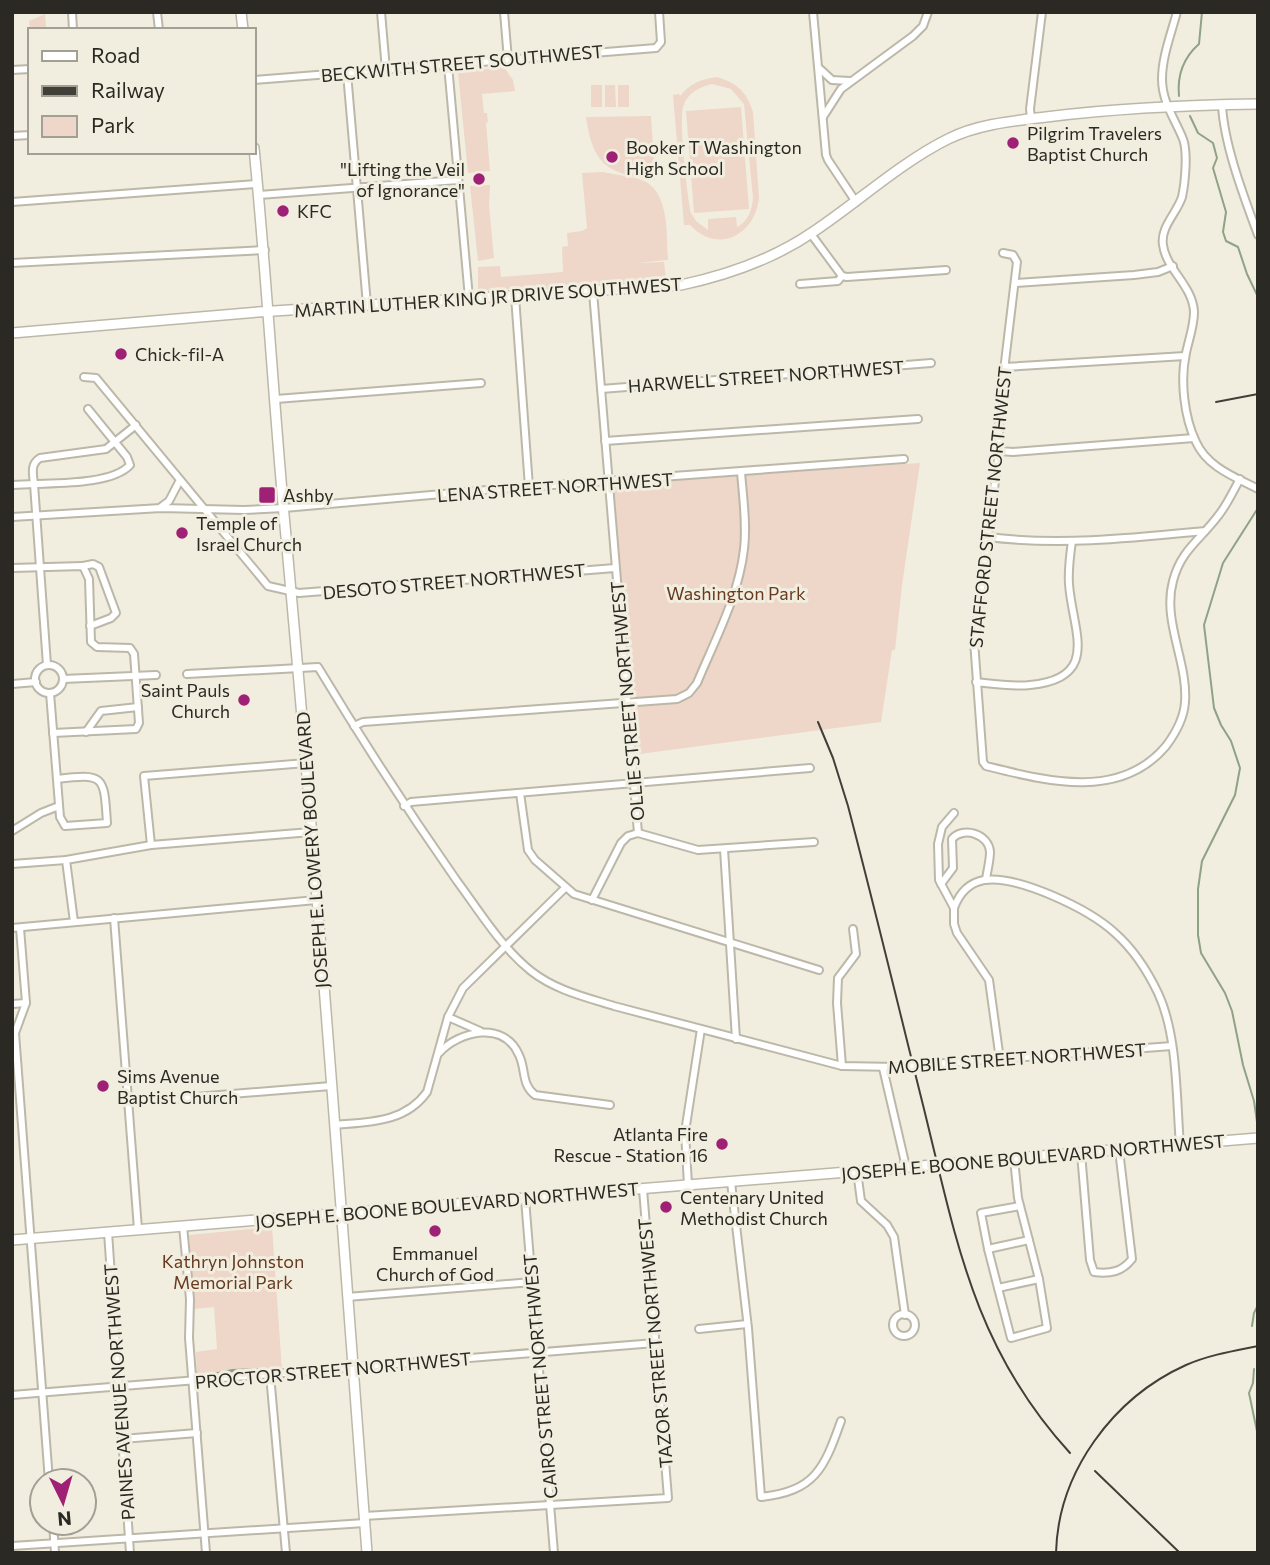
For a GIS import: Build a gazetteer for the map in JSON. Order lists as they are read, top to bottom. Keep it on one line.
{"streets":{"main road":["MARTIN LUTHER KING JR DRIVE SOUTHWEST","JOSEPH E. LOWERY BOULEVARD","JOSEPH E. BOONE BOULEVARD NORTHWEST"],"street":["BECKWITH STREET SOUTHWEST","HARWELL STREET NORTHWEST","LENA STREET NORTHWEST","STAFFORD STREET NORTHWEST","DESOTO STREET NORTHWEST","OLLIE STREET NORTHWEST","MOBILE STREET NORTHWEST","TAZOR STREET NORTHWEST","PROCTOR STREET NORTHWEST","CAIRO STREET NORTHWEST","PAINES AVENUE NORTHWEST"]},"crossings":[["MARTIN LUTHER KING JR DRIVE SOUTHWEST","OLLIE STREET NORTHWEST"],["MARTIN LUTHER KING JR DRIVE SOUTHWEST","JOSEPH E. LOWERY BOULEVARD"],["HARWELL STREET NORTHWEST","OLLIE STREET NORTHWEST"],["LENA STREET NORTHWEST","OLLIE STREET NORTHWEST"],["LENA STREET NORTHWEST","JOSEPH E. LOWERY BOULEVARD"],["DESOTO STREET NORTHWEST","OLLIE STREET NORTHWEST"],["DESOTO STREET NORTHWEST","JOSEPH E. LOWERY BOULEVARD"],["JOSEPH E. LOWERY BOULEVARD","MOBILE STREET NORTHWEST"],["JOSEPH E. LOWERY BOULEVARD","JOSEPH E. BOONE BOULEVARD NORTHWEST"],["JOSEPH E. LOWERY BOULEVARD","PROCTOR STREET NORTHWEST"],["JOSEPH E. BOONE BOULEVARD NORTHWEST","TAZOR STREET NORTHWEST"],["JOSEPH E. BOONE BOULEVARD NORTHWEST","CAIRO STREET NORTHWEST"],["JOSEPH E. BOONE BOULEVARD NORTHWEST","PAINES AVENUE NORTHWEST"],["TAZOR STREET NORTHWEST","PROCTOR STREET NORTHWEST"],["TAZOR STREET NORTHWEST","CAIRO STREET NORTHWEST"],["PROCTOR STREET NORTHWEST","CAIRO STREET NORTHWEST"],["PROCTOR STREET NORTHWEST","PAINES AVENUE NORTHWEST"]],"parks":["Washington Park","Kathryn Johnston Memorial Park"],"places":{"other":["Pilgrim Travelers Baptist Church","Booker T Washington High School","\"Lifting the Veil of Ignorance\"","KFC","Chick-fil-A","Temple of Israel Church","Saint Pauls Church","Sims Avenue Baptist Church","Atlanta Fire Rescue - Station 16","Centenary United Methodist Church","Emmanuel Church of God"],"transit":["Ashby"]},"legend":["Road","Railway","Park"],"north":"bottom"}
